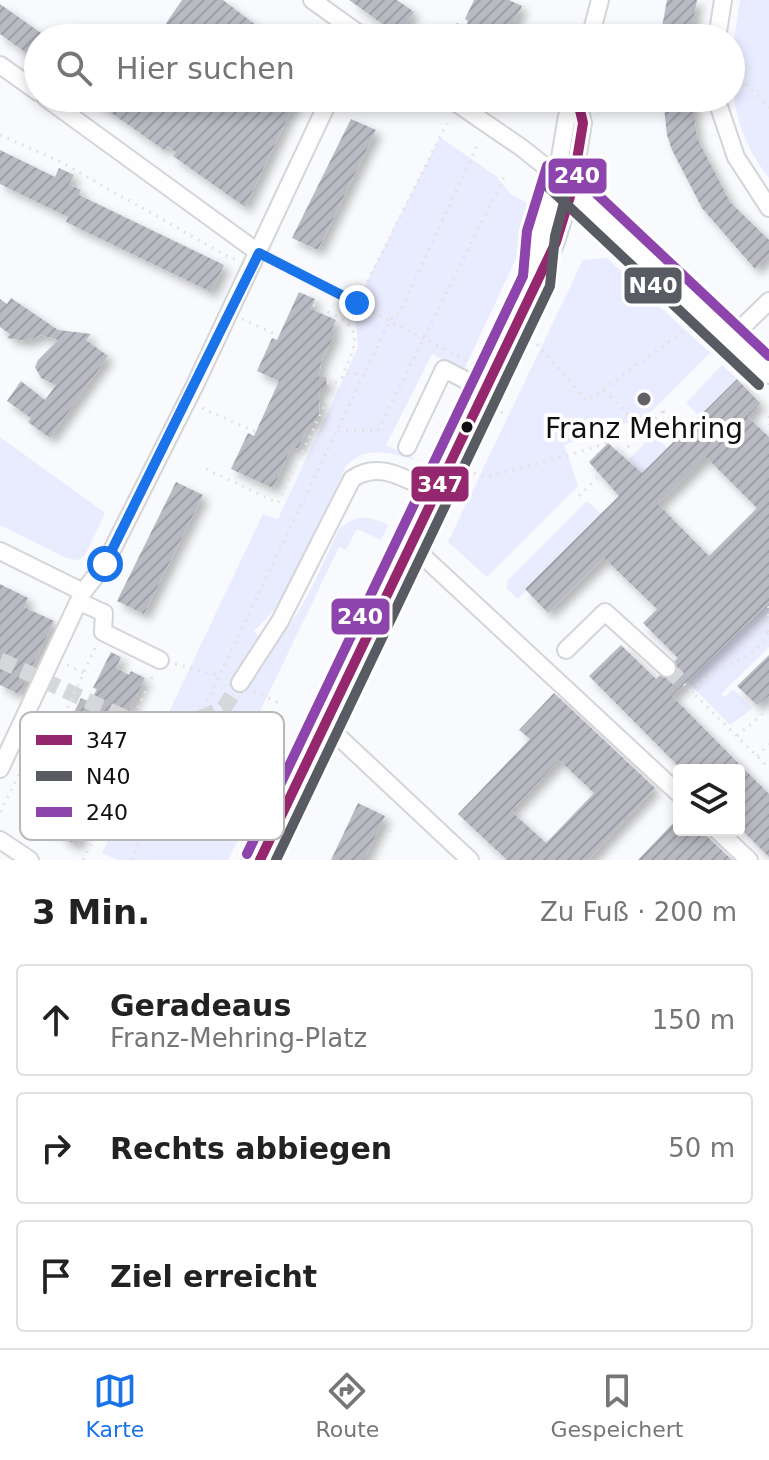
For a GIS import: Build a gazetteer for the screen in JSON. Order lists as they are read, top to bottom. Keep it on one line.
{"places":["Franz Mehring"],"lines":["transit line 347","transit line 240","transit line N40"],"legend":["347","N40","240"],"page":{"search":"Hier suchen","heading":["3 Min.","Zu Fuß · 200 m"],"list":[["Geradeaus","Franz-Mehring-Platz","150 m"],["Rechts abbiegen","50 m"],"Ziel erreicht"],"nav":["Karte","Route","Gespeichert"]}}
